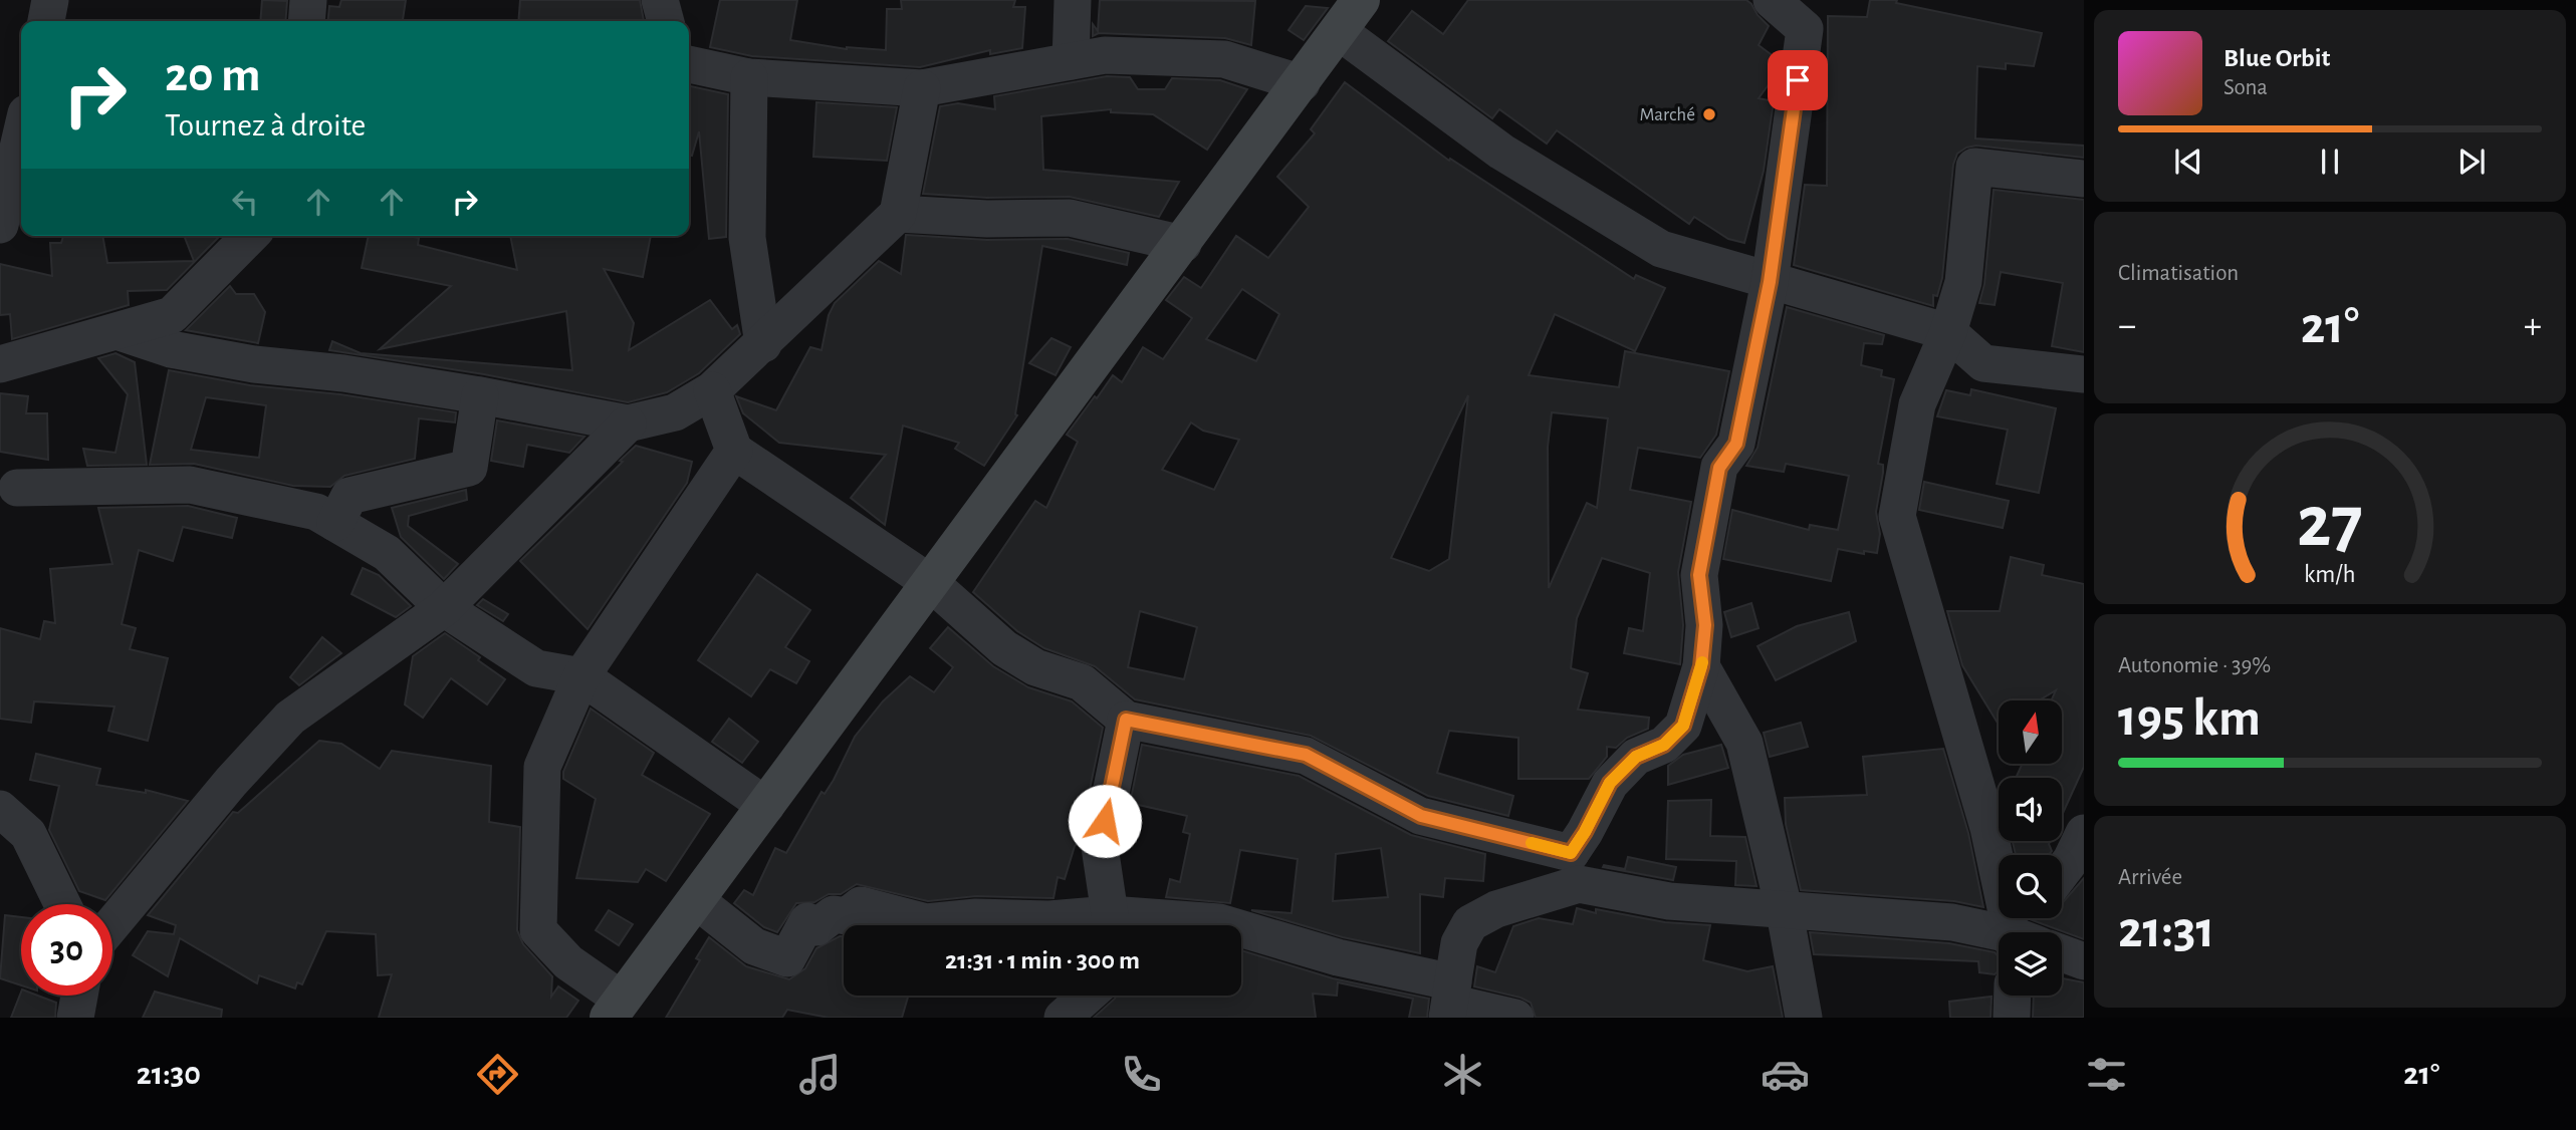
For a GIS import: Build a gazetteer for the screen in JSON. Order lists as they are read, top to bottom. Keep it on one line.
{"places":["Marché"],"north":"top","page":{"turn":["20 m","Tournez à droite"],"song":["Blue Orbit","Sona"],"tile":["Climatisation",["Autonomie · 39%","195 km"],["Arrivée","21:31"]],"heat":["−","21°","+"],"limit":"30","trip":"21:31 · 1 min · 300 m","tabs":["21:30","21°"],"gauge":["27","km/h"]}}
